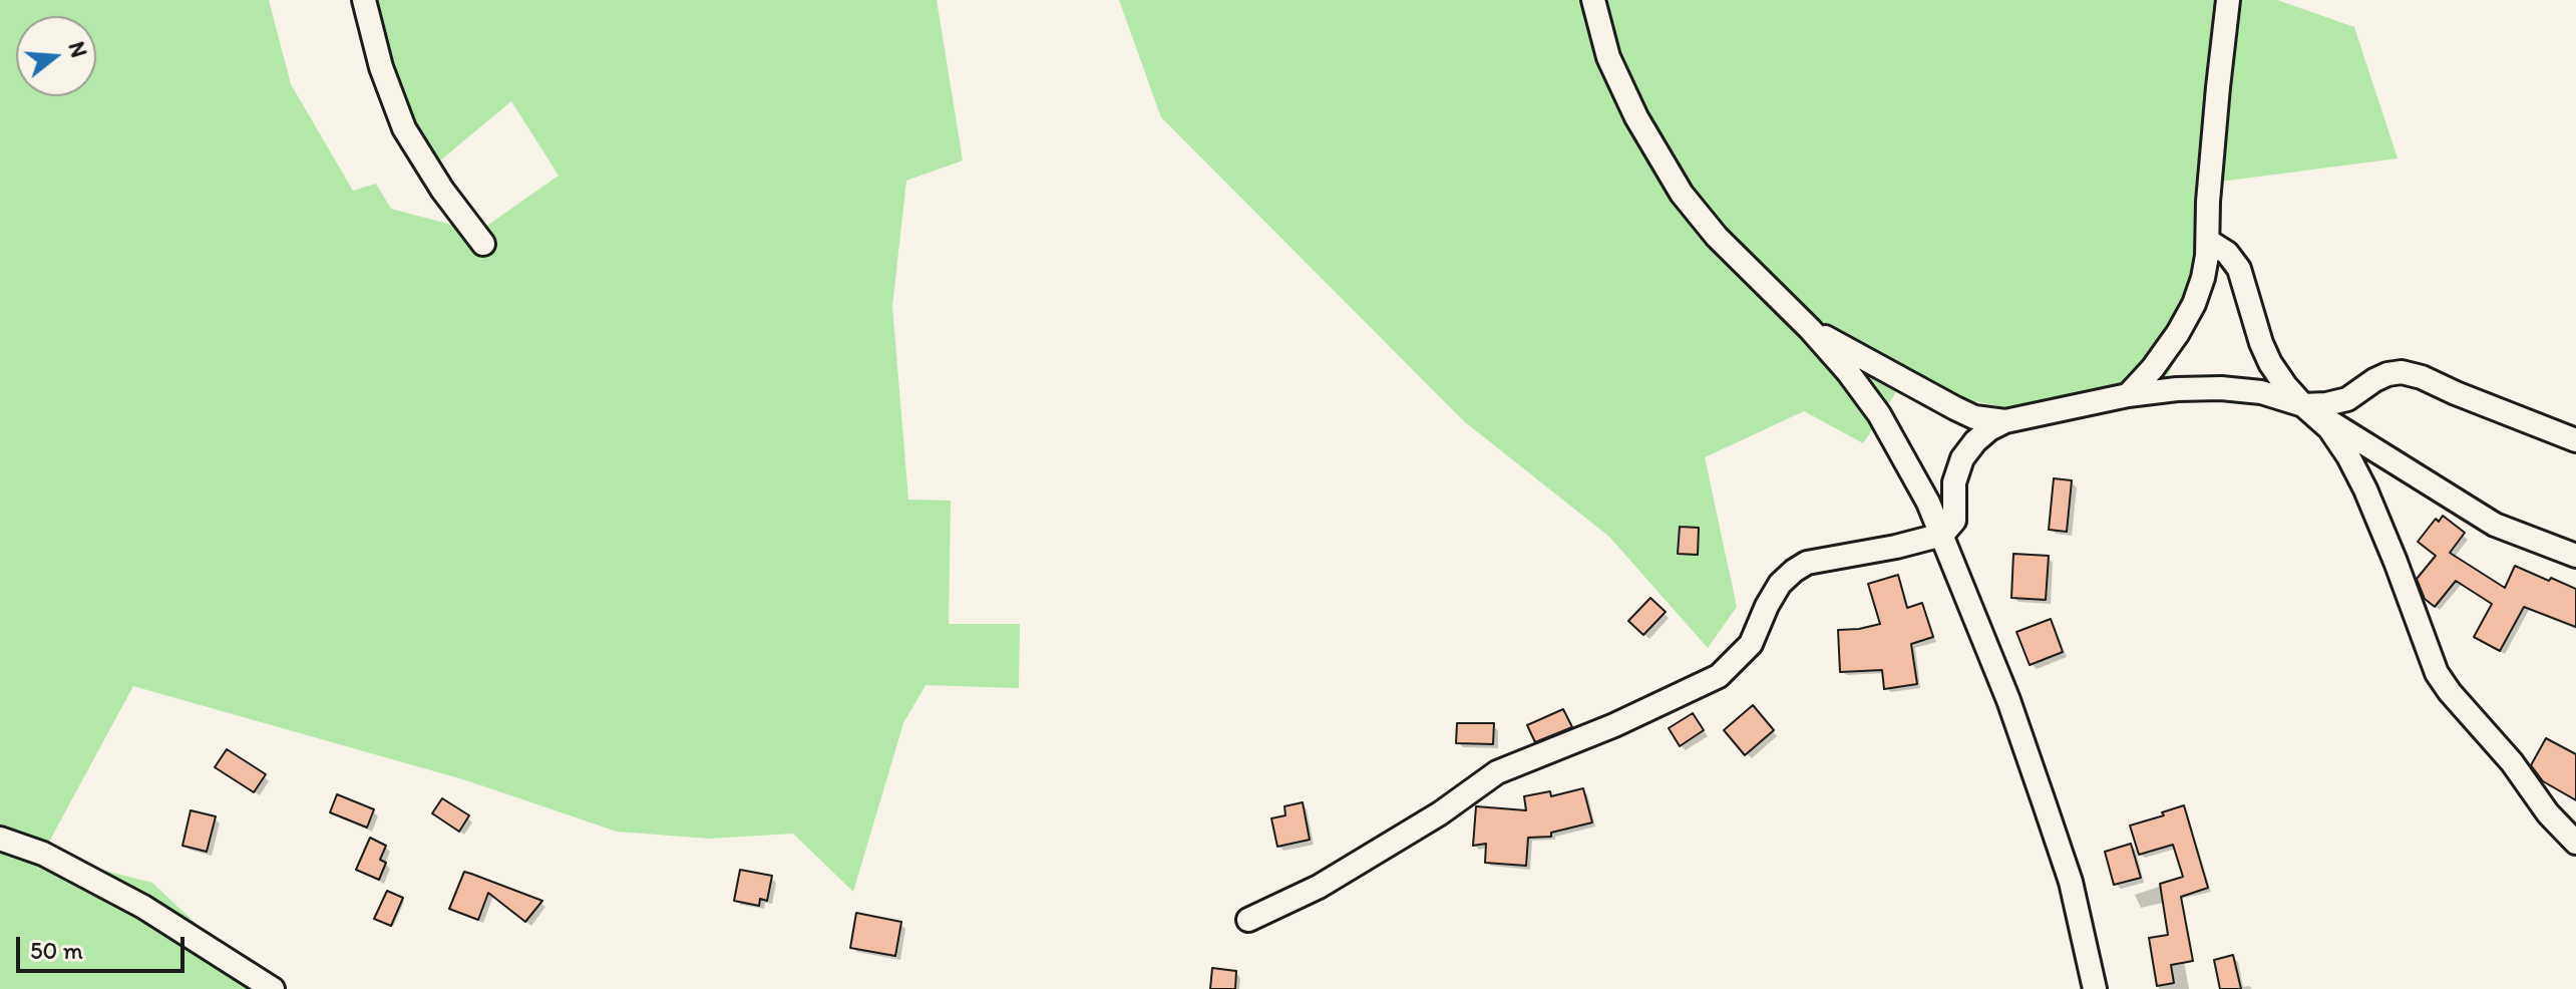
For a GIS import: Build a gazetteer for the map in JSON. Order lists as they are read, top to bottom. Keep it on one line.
{"scale_bar":"50 m","north":"right"}
